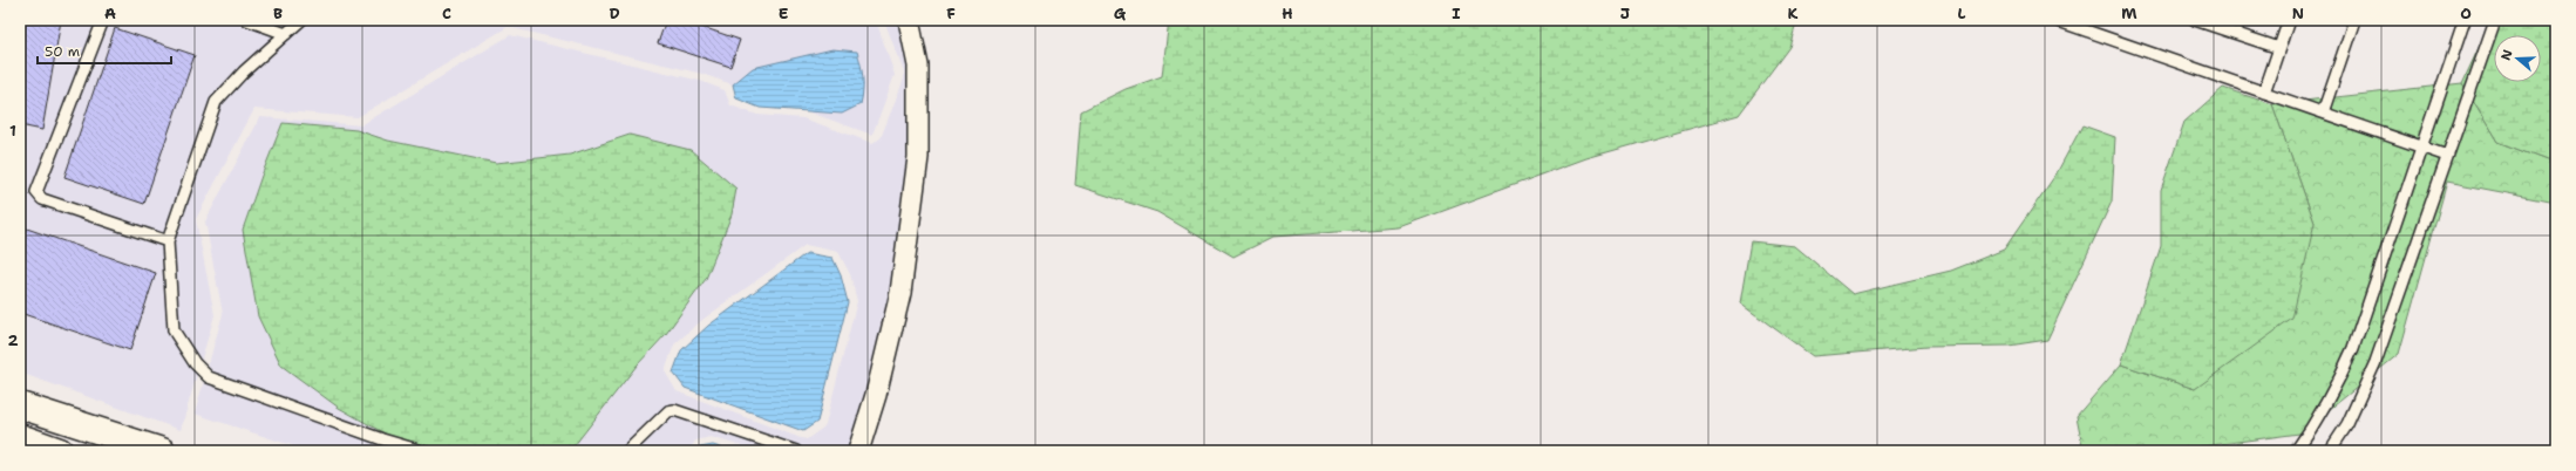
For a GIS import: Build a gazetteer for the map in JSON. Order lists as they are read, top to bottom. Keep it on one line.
{"scale_bar":"50 m","north":"left","grid":{"columns":["A","B","C","D","E","F","G","H","I","J","K","L","M","N","O"],"rows":["1","2"]}}
